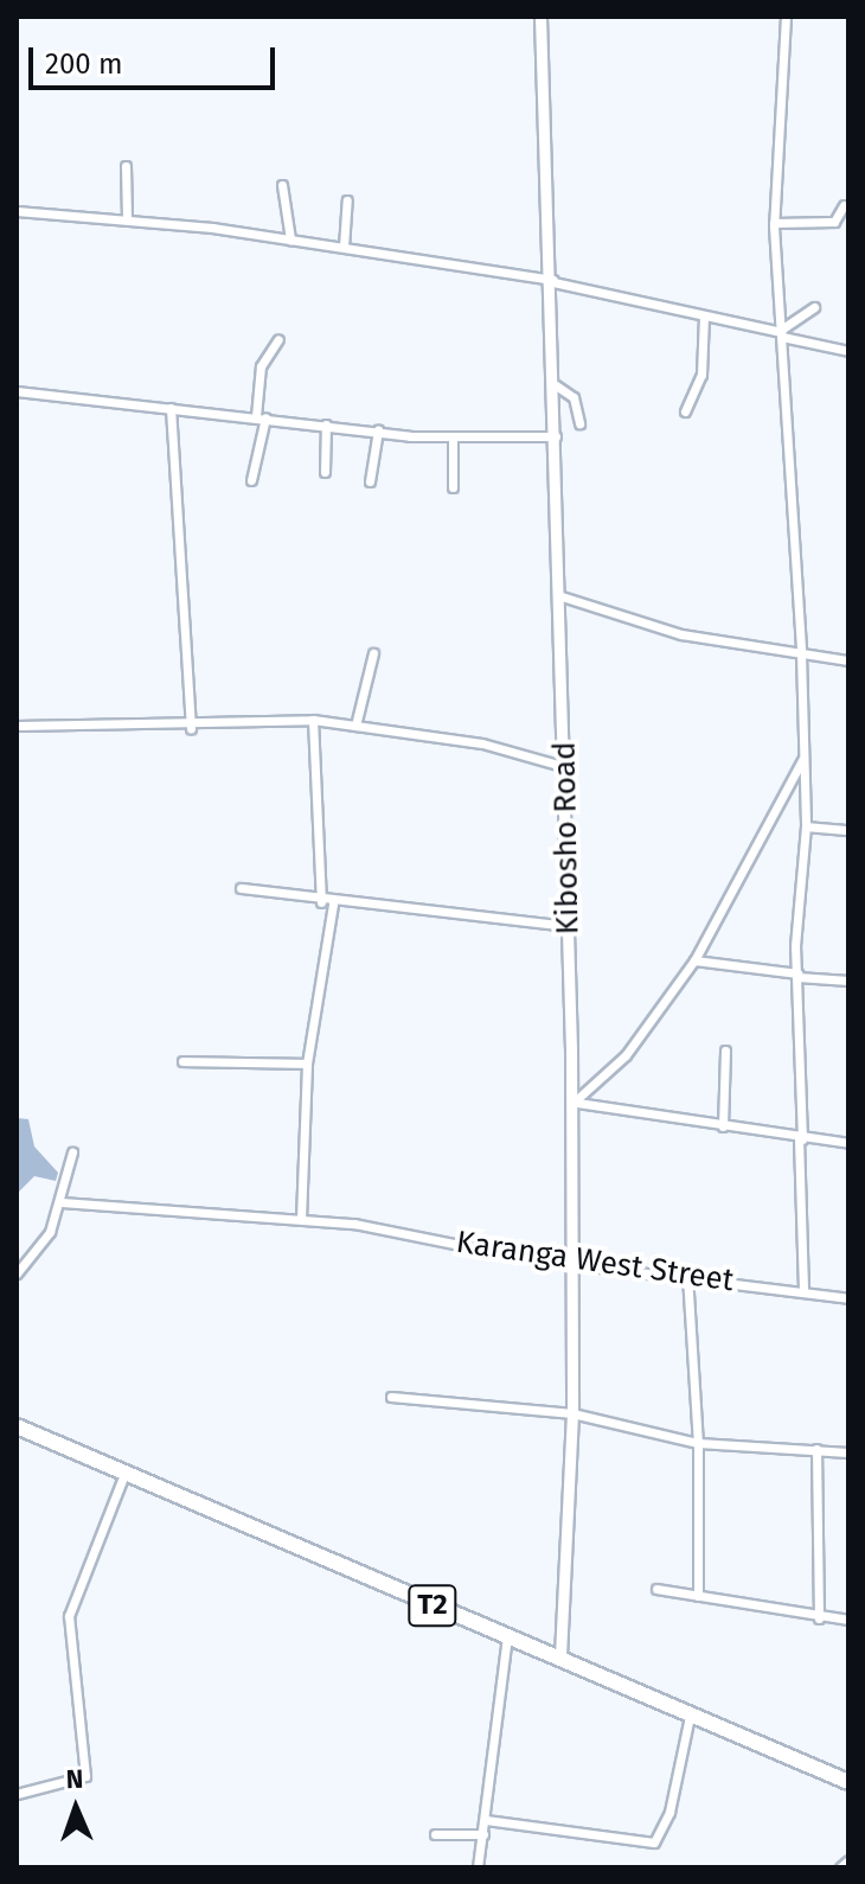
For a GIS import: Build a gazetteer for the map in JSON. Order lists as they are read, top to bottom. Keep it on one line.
{"streets":{"highway":["T2"],"street":["Kibosho Road","Karanga West Street"]},"crossings":[["Kibosho Road","Karanga West Street"],["Kibosho Road","T2"]],"scale_bar":"200 m","north":"top"}
